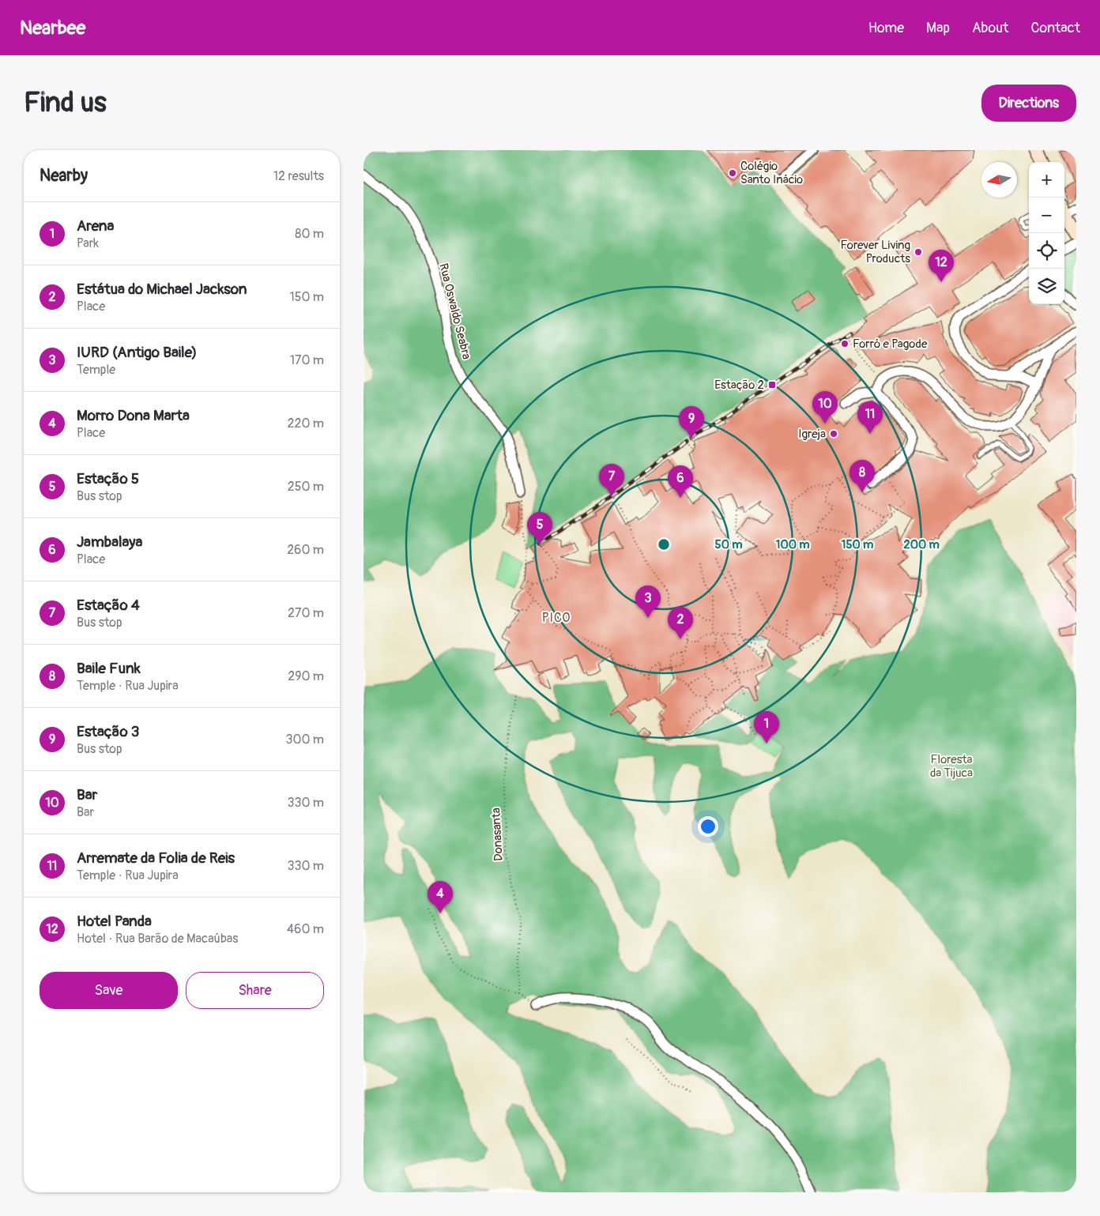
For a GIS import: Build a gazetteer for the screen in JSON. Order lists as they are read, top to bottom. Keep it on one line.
{"streets":{"street":["Rua Oswaldo Seabra"],"path":["Donasanta"]},"districts":["PICO"],"parks":["Floresta da Tijuca"],"places":{"other":["Colégio Santo Inácio","Forever Living Products","Forró e Pagode","Igreja"],"transit":["Estação 2"]},"north":"left","page":{"header":"Nearbee","nav":["Home","Map","About","Contact"],"buttons":["Directions",["Save","Share"]],"title":"Find us","heading":["Nearby","12 results"],"map_buttons":["+","−"],"list":[{"mark":"1","name":"Arena","note":"Park","value":"80 m"},{"mark":"2","name":"Estátua do Michael Jackson","note":"Place","value":"150 m"},{"mark":"3","name":"IURD (Antigo Baile)","note":"Temple","value":"170 m"},{"mark":"4","name":"Morro Dona Marta","note":"Place","value":"220 m"},{"mark":"5","name":"Estação 5","note":"Bus stop","value":"250 m"},{"mark":"6","name":"Jambalaya","note":"Place","value":"260 m"},{"mark":"7","name":"Estação 4","note":"Bus stop","value":"270 m"},{"mark":"8","name":"Baile Funk","note":"Temple · Rua Jupira","value":"290 m"},{"mark":"9","name":"Estação 3","note":"Bus stop","value":"300 m"},{"mark":"10","name":"Bar","note":"Bar","value":"330 m"},{"mark":"11","name":"Arremate da Folia de Reis","note":"Temple · Rua Jupira","value":"330 m"},{"mark":"12","name":"Hotel Panda","note":"Hotel · Rua Barão de Macaúbas","value":"460 m"}],"pins":["12","10","11","9","8","7","6","5","3","2","1","4"]},"rings":["50 m","100 m","150 m","200 m"]}
